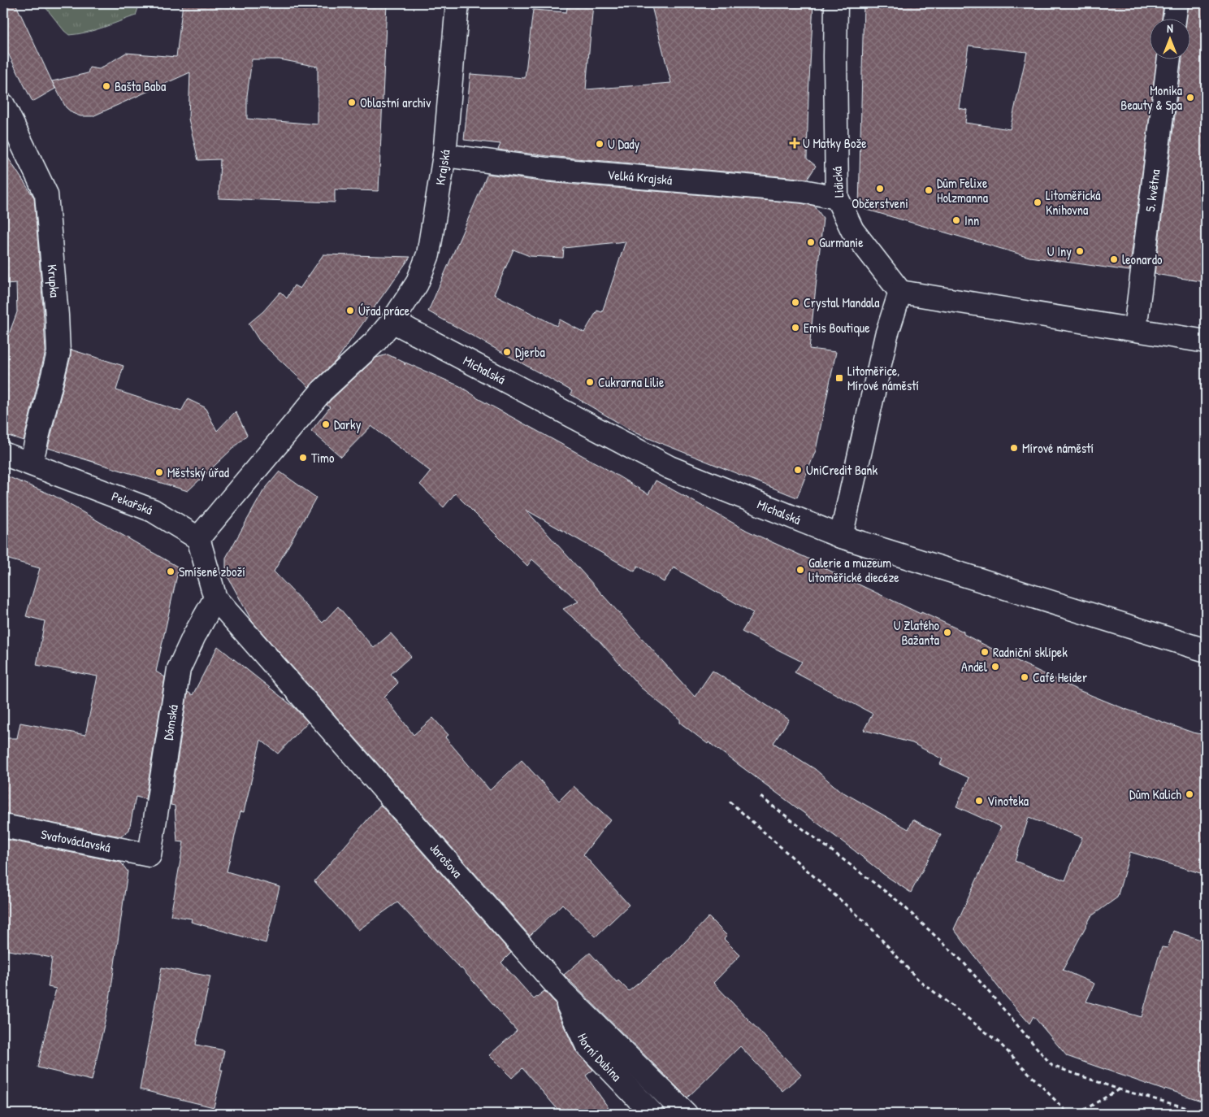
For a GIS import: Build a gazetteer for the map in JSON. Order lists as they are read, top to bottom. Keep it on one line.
{"streets":{"street":["Krajská","Velká Krajská","Lidická","5. května","Krupka","Michalská","Pekařská","Dómská","Svatováclavská","Jarošova","Horní Dubina"]},"crossings":[["Krajská","Velká Krajská"],["Krajská","Michalská"],["Velká Krajská","Lidická"],["Krupka","Pekařská"],["Dómská","Svatováclavská"],["Dómská","Jarošova"],["Jarošova","Horní Dubina"]],"places":{"other":["Bašta Baba","Monika Beauty & Spa","Oblastní archiv","U Dady","Občerstveni","Dům Felixe Holzmanna","Litoměřická Knihovna","Inn","Gurmanie","U Iny","leonardo","Crystal Mandala","Úřad práce","Emis Boutique","Djerba","Cukrarna Lilie","Darky","Mírové náměstí","Timo","UniCredit Bank","Městský úřad","Galerie a muzeum litoměřické diecéze","Smíšené zboží","U Zlatého Bažanta","Radniční sklípek","Anděl","Café Heider","Dům Kalich","Vinoteka"],"health":["U Matky Bože"],"transit":["Litoměřice, Mírové náměstí"]},"north":"top"}
